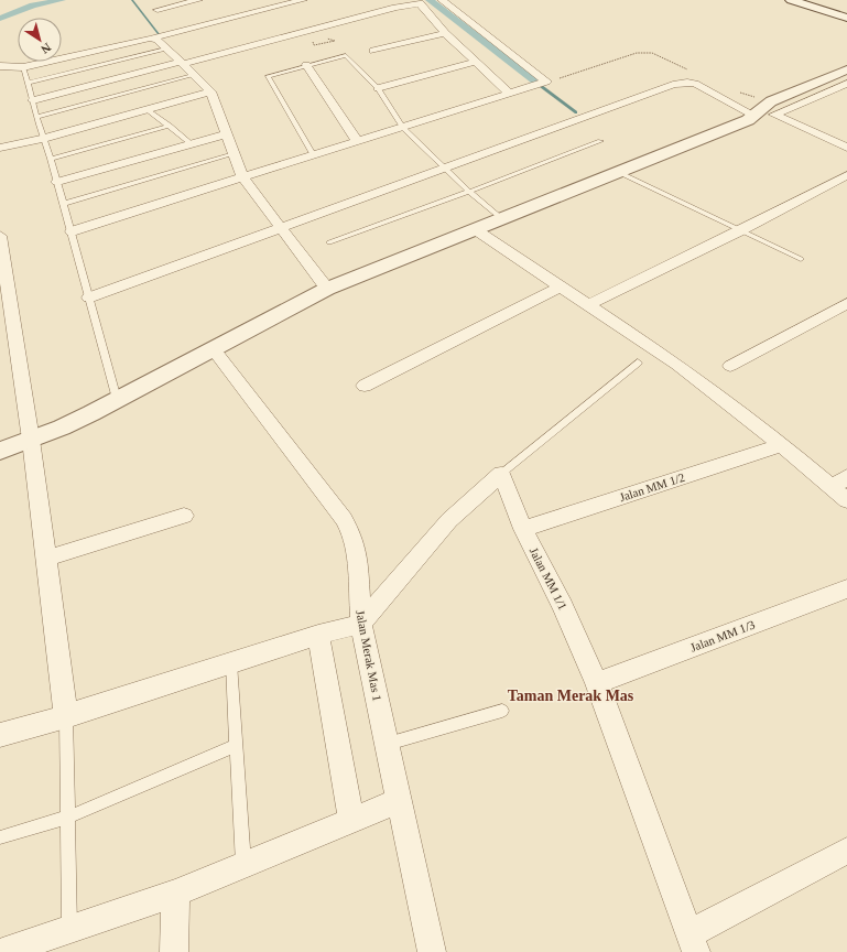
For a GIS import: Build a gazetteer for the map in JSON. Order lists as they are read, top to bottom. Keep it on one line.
{"streets":{"street":["Jalan MM 1/2","Jalan MM 1/1","Jalan MM 1/3","Jalan Merak Mas 1"]},"crossings":[["Jalan MM 1/2","Jalan MM 1/1"],["Jalan MM 1/1","Jalan MM 1/3"]],"districts":["Taman Merak Mas"],"north":"bottom right"}
